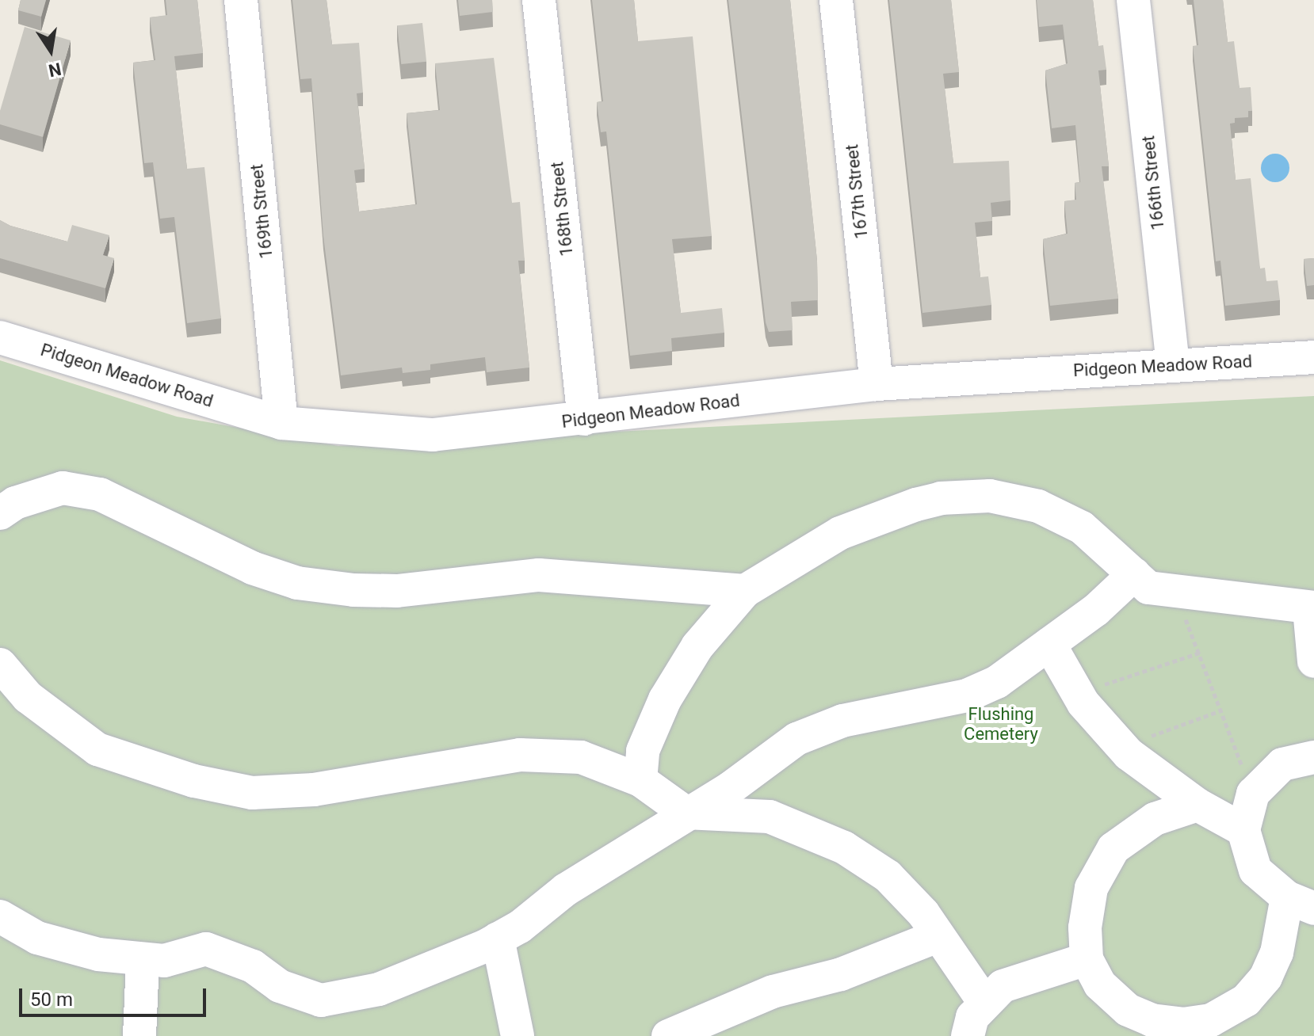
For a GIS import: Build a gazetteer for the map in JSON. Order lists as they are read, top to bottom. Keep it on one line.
{"streets":{"street":["166th Street","167th Street","168th Street","169th Street","Pidgeon Meadow Road"]},"crossings":[["166th Street","Pidgeon Meadow Road"],["167th Street","Pidgeon Meadow Road"],["168th Street","Pidgeon Meadow Road"],["169th Street","Pidgeon Meadow Road"]],"parks":["Flushing Cemetery"],"scale_bar":"50 m","north":"bottom"}
